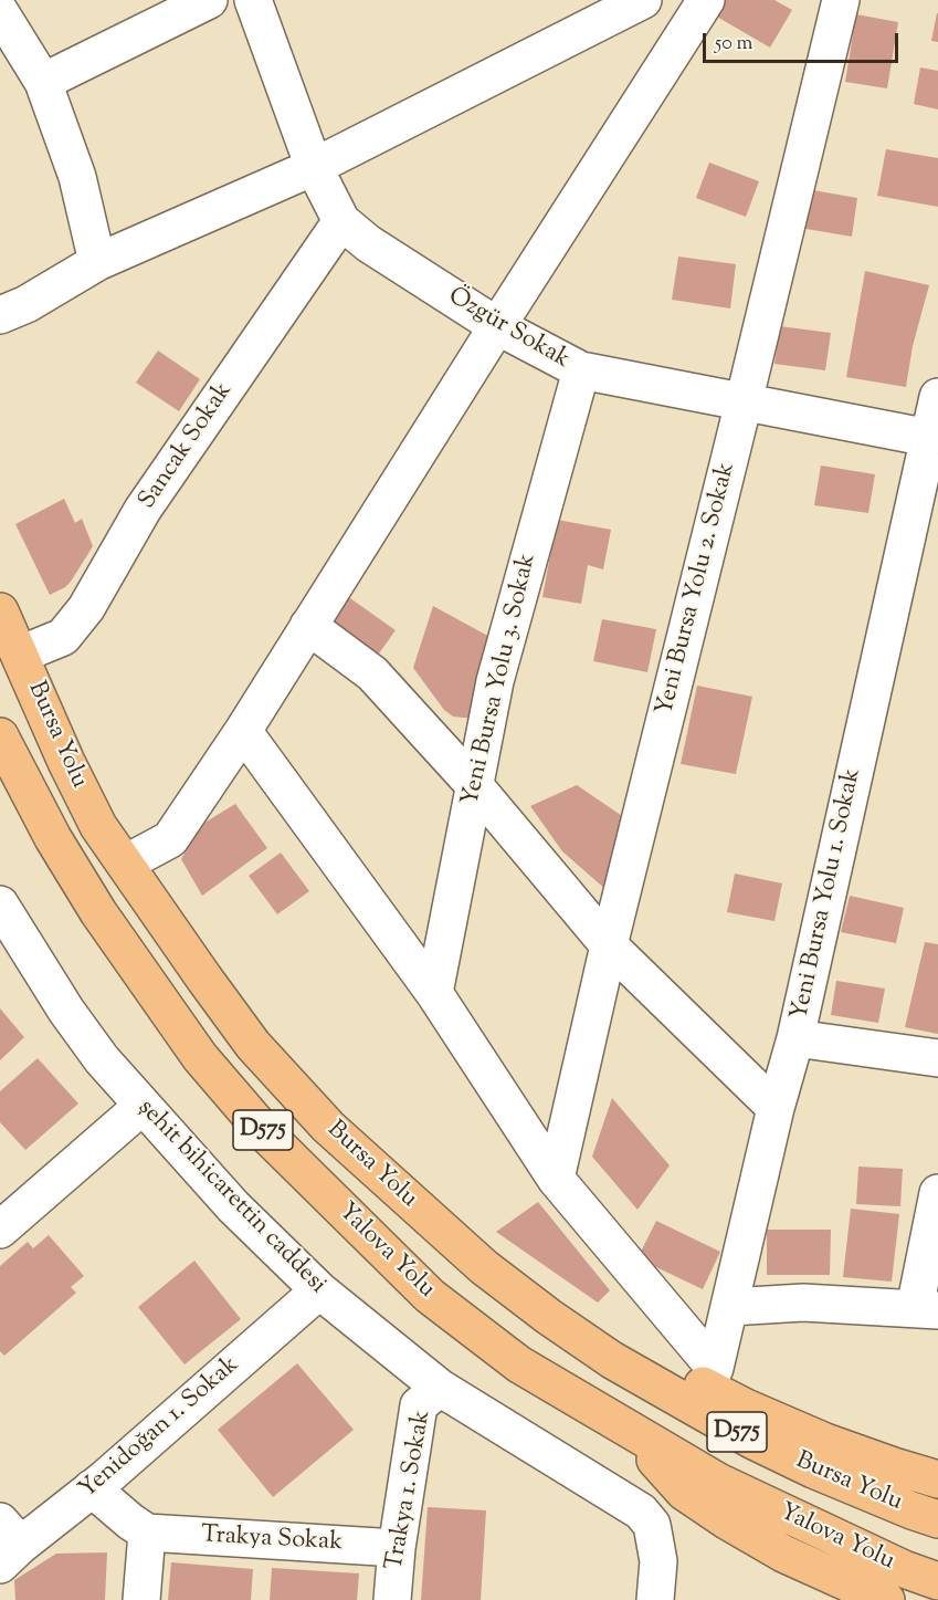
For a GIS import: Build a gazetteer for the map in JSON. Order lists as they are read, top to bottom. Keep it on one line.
{"streets":{"highway":["Bursa Yolu","D575","Yalova Yolu"],"street":["Özgür Sokak","Sancak Sokak","Yeni Bursa Yolu 2. Sokak","Yeni Bursa Yolu 3. Sokak","Yeni Bursa Yolu 1. Sokak","şehit bihicarettin caddesi","Yenidoğan 1. Sokak","Trakya 1. Sokak","Trakya Sokak"]},"crossings":[["Özgür Sokak","Sancak Sokak"],["Özgür Sokak","Yeni Bursa Yolu 2. Sokak"],["Özgür Sokak","Yeni Bursa Yolu 3. Sokak"],["Özgür Sokak","Yeni Bursa Yolu 1. Sokak"],["Sancak Sokak","Bursa Yolu"],["şehit bihicarettin caddesi","Yenidoğan 1. Sokak"],["şehit bihicarettin caddesi","Trakya 1. Sokak"],["Trakya 1. Sokak","Trakya Sokak"]],"scale_bar":"50 m"}
